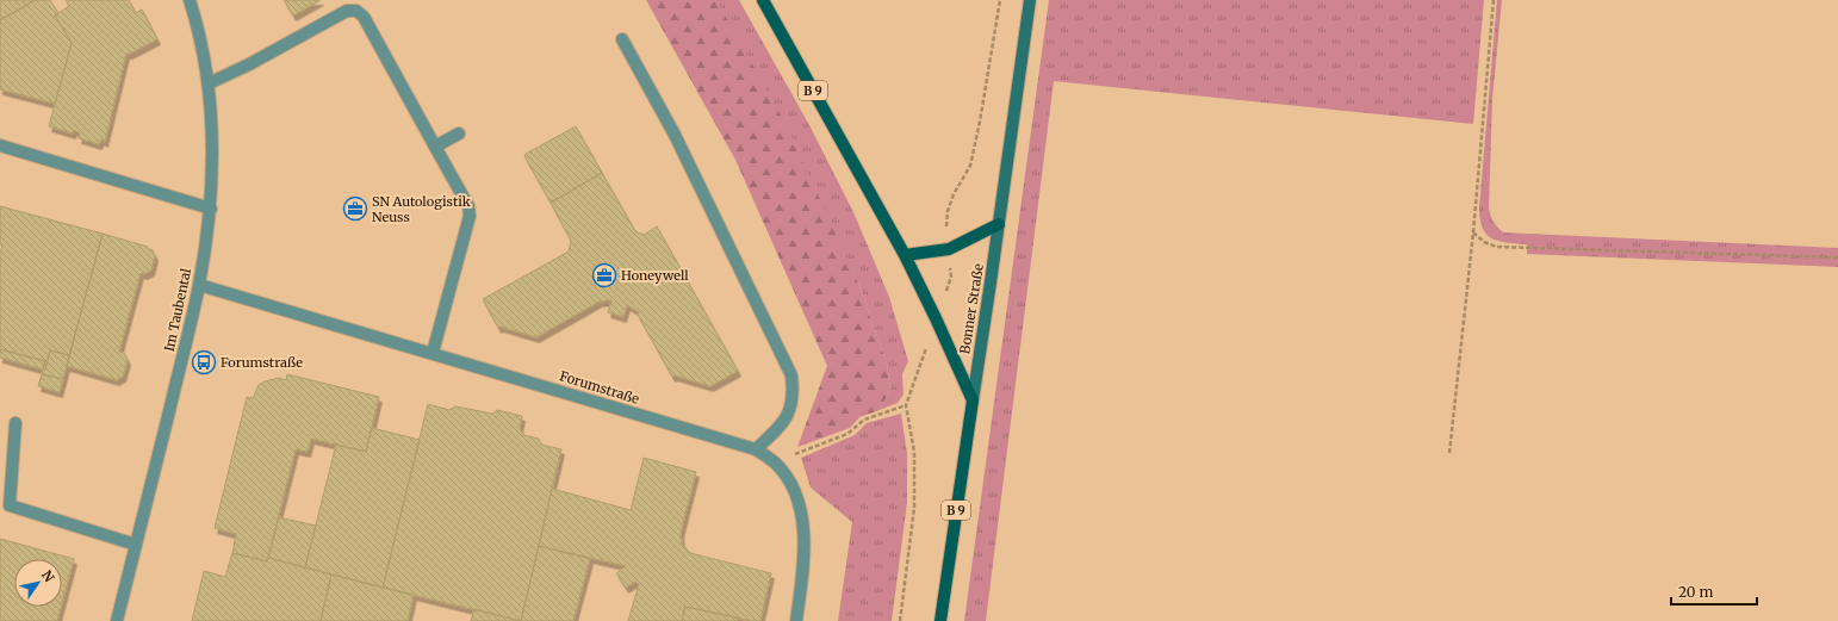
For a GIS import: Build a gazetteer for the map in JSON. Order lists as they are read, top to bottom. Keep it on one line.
{"streets":{"main road":["B 9","Bonner Straße"],"street":["Im Taubental","Forumstraße"]},"crossings":[["B 9","Bonner Straße"],["Im Taubental","Forumstraße"]],"places":{"office":["SN Autologistik Neuss","Honeywell"],"bus stop":["Forumstraße"]},"scale_bar":"20 m","north":"top right"}
